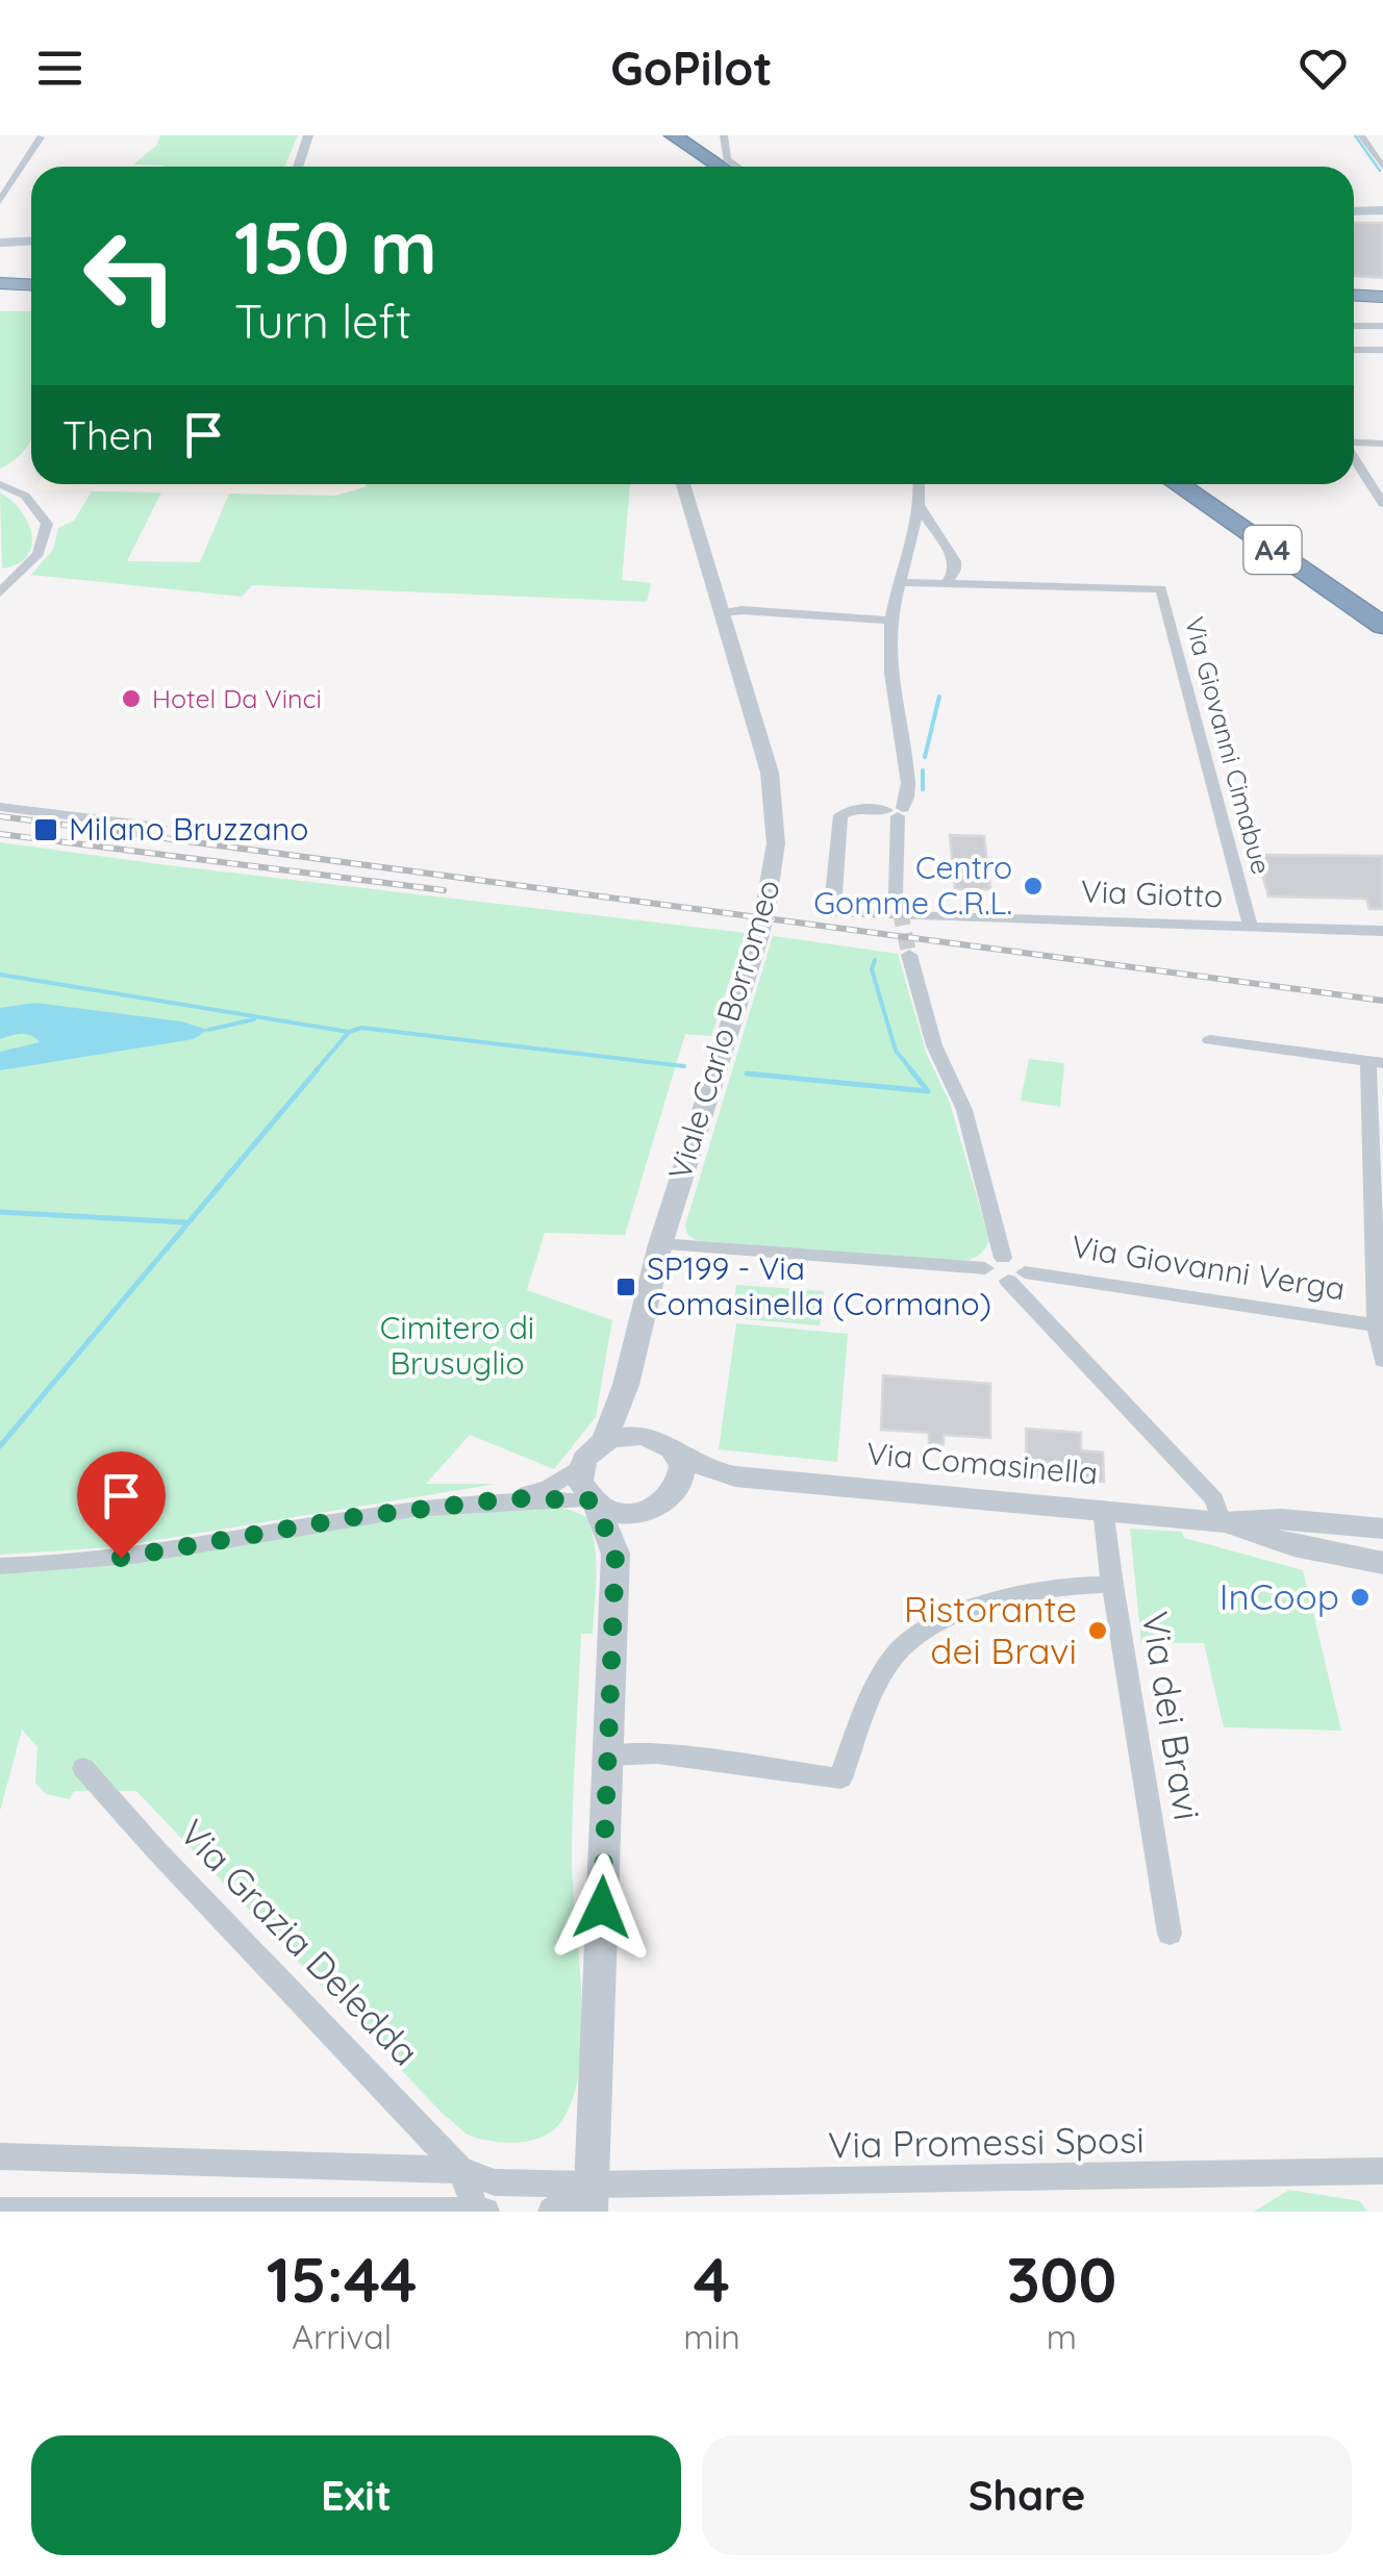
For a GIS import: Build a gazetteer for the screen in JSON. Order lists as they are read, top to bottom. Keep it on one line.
{"streets":{"highway":["A4"],"street":["Via Giovanni Cimabue","Via Giotto","Viale Carlo Borromeo","Via Giovanni Verga","Via Comasinella","Via dei Bravi","Via Grazia Deledda","Via Promessi Sposi"]},"crossings":[["Via Giovanni Cimabue","Via Giotto"],["Viale Carlo Borromeo","Via Comasinella"],["Via Comasinella","Via dei Bravi"]],"parks":["Cimitero di Brusuglio"],"places":{"other":["Hotel Da Vinci","Centro Gomme C.R.L.","InCoop","Ristorante dei Bravi"],"transit":["Milano Bruzzano","SP199 - Via Comasinella (Cormano)"]},"page":{"header":"GoPilot","turn":["150 m","Turn left"],"then":"Then","eta":["15:44","Arrival","4","min","300","m"],"buttons":["Exit","Share"]}}
